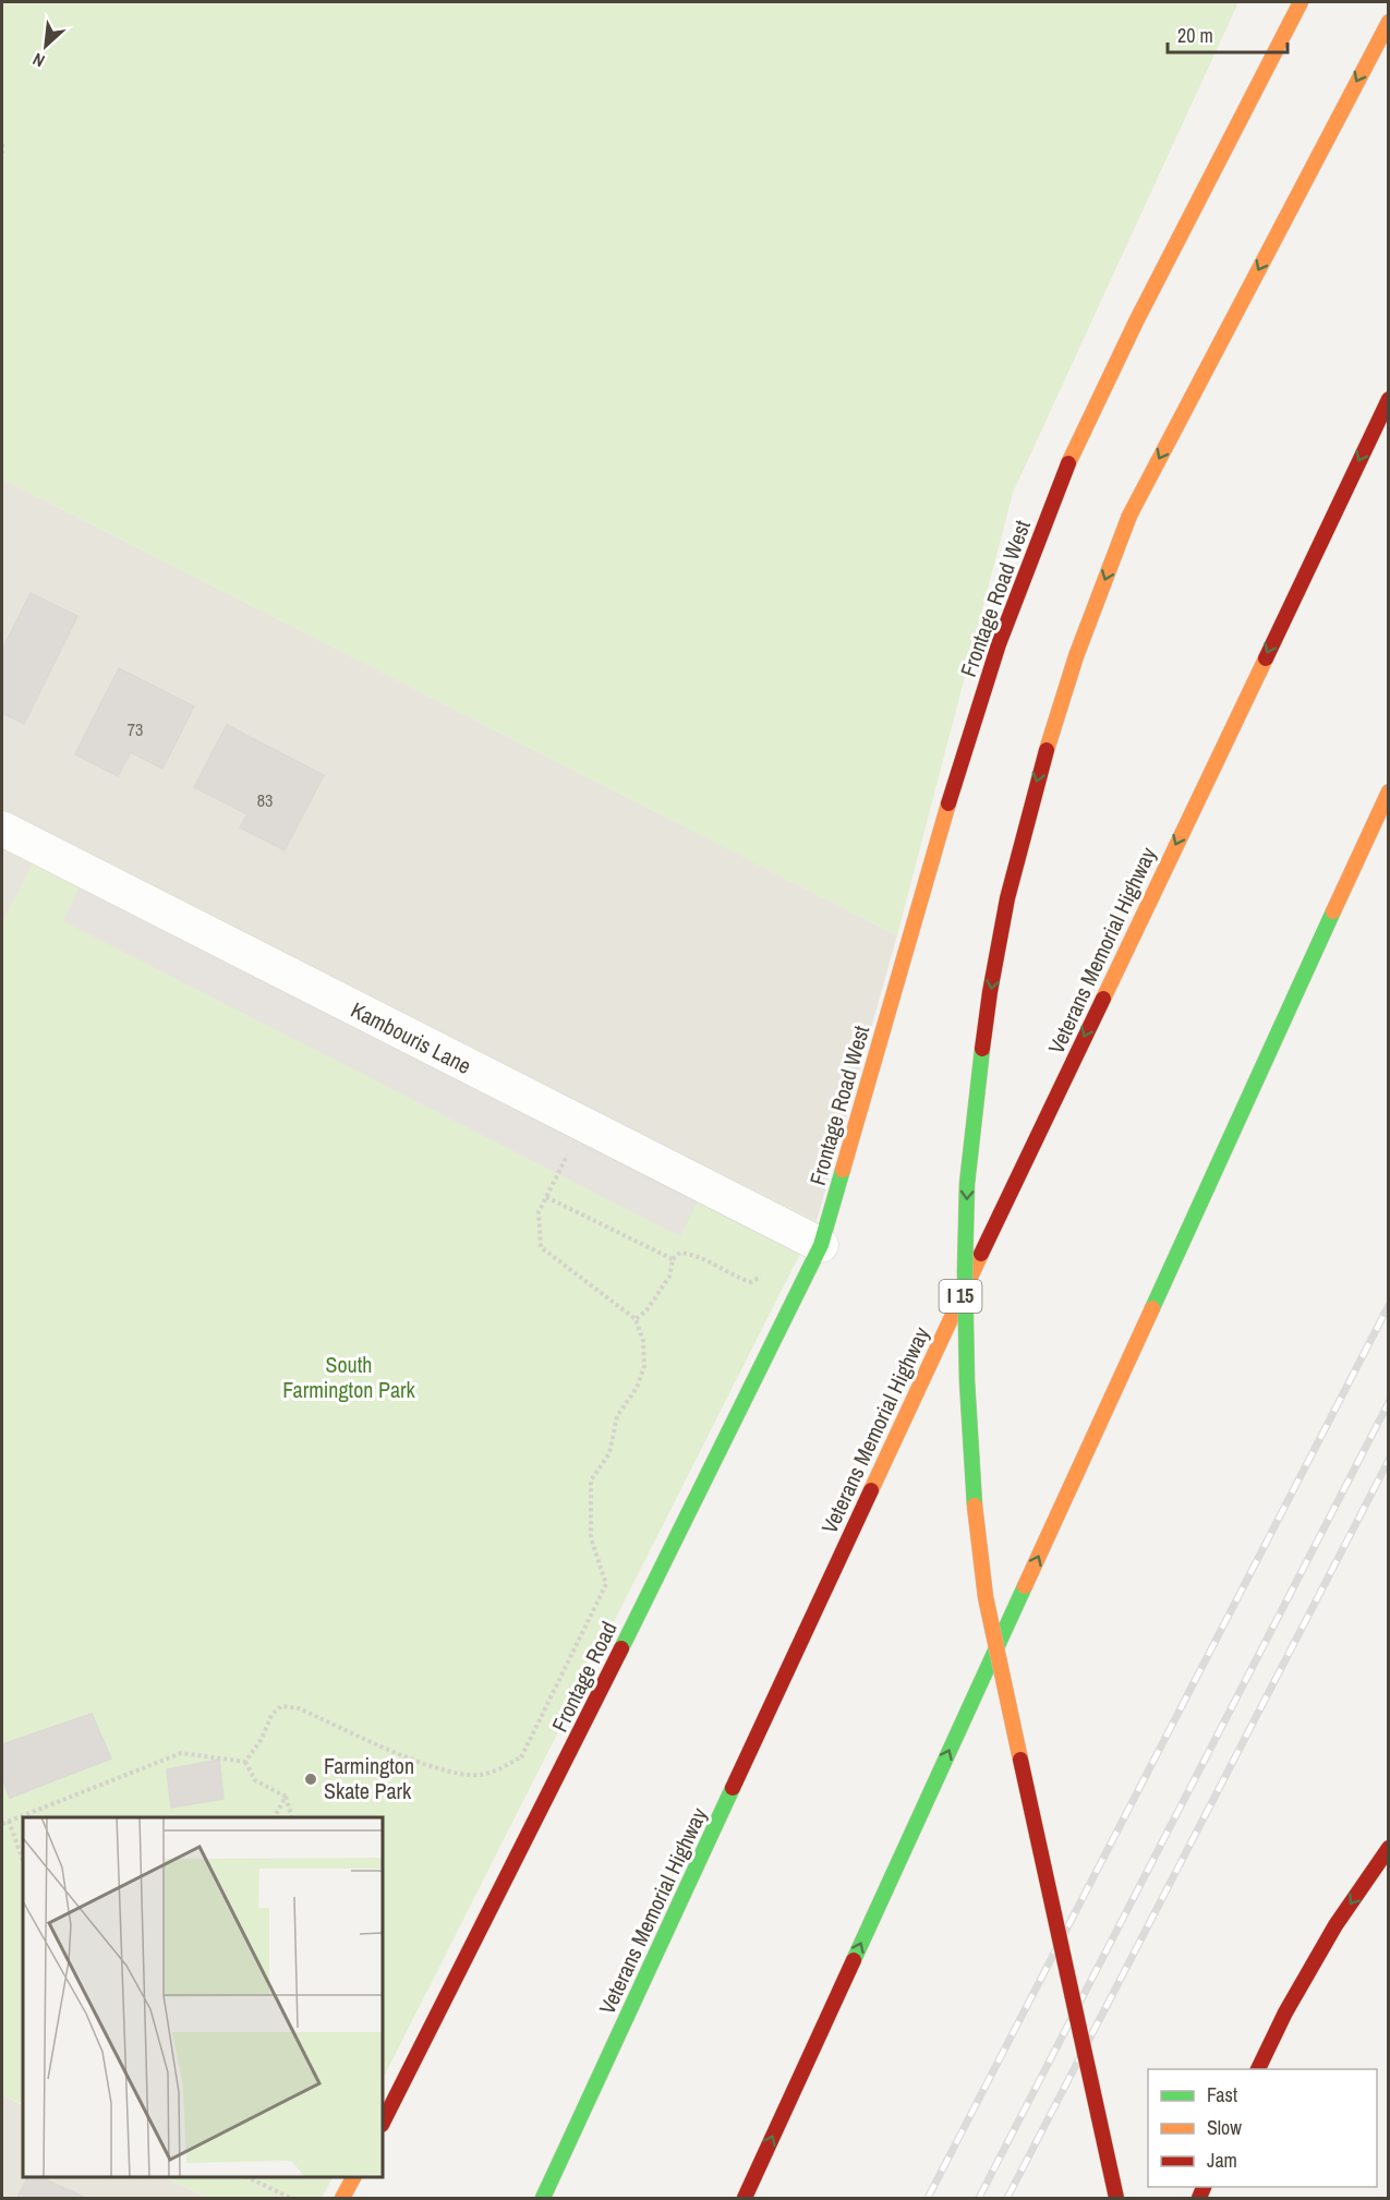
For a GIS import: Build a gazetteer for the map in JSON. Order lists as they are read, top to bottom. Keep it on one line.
{"streets":{"main road":["Frontage Road West","Veterans Memorial Highway","I 15","Frontage Road"],"street":["Kambouris Lane"]},"crossings":[["Frontage Road West","Kambouris Lane"],["Frontage Road West","Frontage Road"],["Kambouris Lane","Frontage Road"]],"parks":["South Farmington Park"],"places":["Farmington Skate Park"],"house_numbers":["73","83"],"legend":["Fast","Slow","Jam"],"scale_bar":"20 m","north":"bottom left"}
